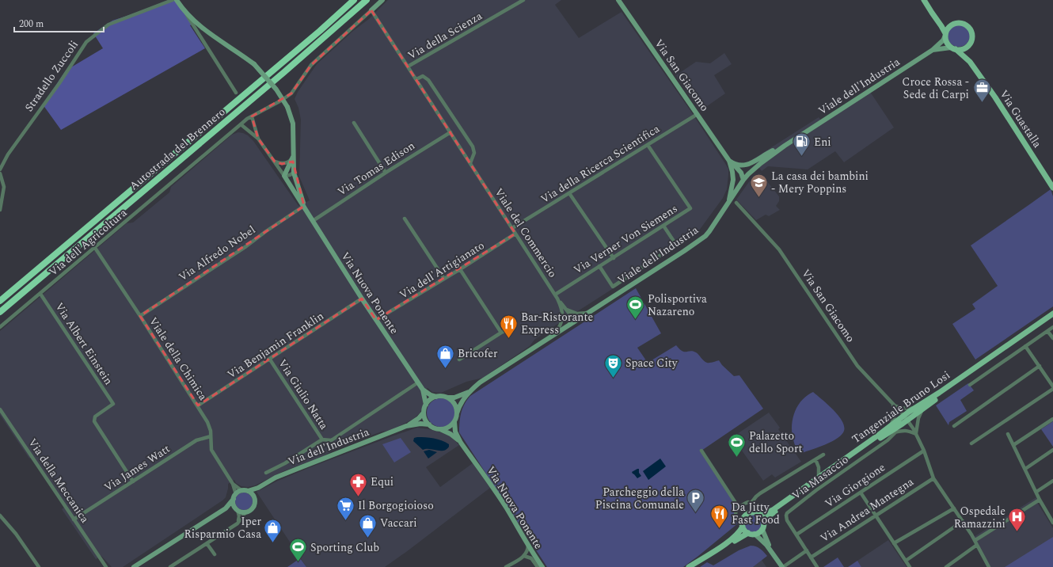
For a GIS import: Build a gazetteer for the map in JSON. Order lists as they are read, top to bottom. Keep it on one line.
{"streets":{"highway":["Autostrada del Brennero"],"main road":["Via Guastalla","Tangenziale Bruno Losi"],"street":["Via della Scienza","Via San Giacomo","Stradello Zuccoli","Viale dell'Industria","Via della Ricerca Scientifica","Via Tomas Edison","Viale del Commercio","Via Verner Von Siemens","Via dell'Agricoltura","Via Alfredo Nobel","Via dell'Artigianato","Via Nuova Ponente","Via Albert Einstein","Via Benjamin Franklin","Viale della Chimica","Via Giulio Natta","Via dell'Industria","Via James Watt","Via Masaccio","Via della Meccanica","Via Giorgione","Via Andrea Mantegna"]},"crossings":[["Via della Scienza","Viale del Commercio"],["Via San Giacomo","Viale dell'Industria"],["Via San Giacomo","Via della Ricerca Scientifica"],["Via San Giacomo","Tangenziale Bruno Losi"],["Via San Giacomo","Via Giorgione"],["Via San Giacomo","Via Andrea Mantegna"],["Viale dell'Industria","Via Guastalla"],["Viale dell'Industria","Via Nuova Ponente"],["Viale dell'Industria","Via dell'Industria"],["Via della Ricerca Scientifica","Viale del Commercio"],["Via della Ricerca Scientifica","Via Verner Von Siemens"],["Via Tomas Edison","Viale del Commercio"],["Via Tomas Edison","Via Nuova Ponente"],["Viale del Commercio","Via Verner Von Siemens"],["Viale del Commercio","Via dell'Agricoltura"],["Viale del Commercio","Via dell'Artigianato"],["Via dell'Agricoltura","Via Albert Einstein"],["Via dell'Agricoltura","Viale della Chimica"],["Via Alfredo Nobel","Via Nuova Ponente"],["Via Alfredo Nobel","Viale della Chimica"],["Via dell'Artigianato","Via Nuova Ponente"],["Via Nuova Ponente","Via Benjamin Franklin"],["Via Nuova Ponente","Via dell'Industria"],["Via Albert Einstein","Via James Watt"],["Via Benjamin Franklin","Viale della Chimica"],["Via Benjamin Franklin","Via Giulio Natta"],["Viale della Chimica","Via dell'Industria"],["Viale della Chimica","Via James Watt"],["Via James Watt","Via della Meccanica"],["Via Masaccio","Via Giorgione"]],"places":{"office":["Croce Rossa - Sede di Carpi"],"fuel station":["Eni"],"school or university":["La casa dei bambini - Mery Poppins"],"sports":["Polisportiva Nazareno","Palazetto dello Sport","Sporting Club"],"restaurant":["Bar-Ristorante Express","Da Jitty Fast Food"],"shop":["Bricofer","Vaccari","Iper Risparmio Casa"],"theatre":["Space City"],"pharmacy":["Equi"],"parking":["Parcheggio della Piscina Comunale"],"supermarket":["Il Borgogioioso"],"hospital":["Ospedale Ramazzini"]},"scale_bar":"200 m"}
